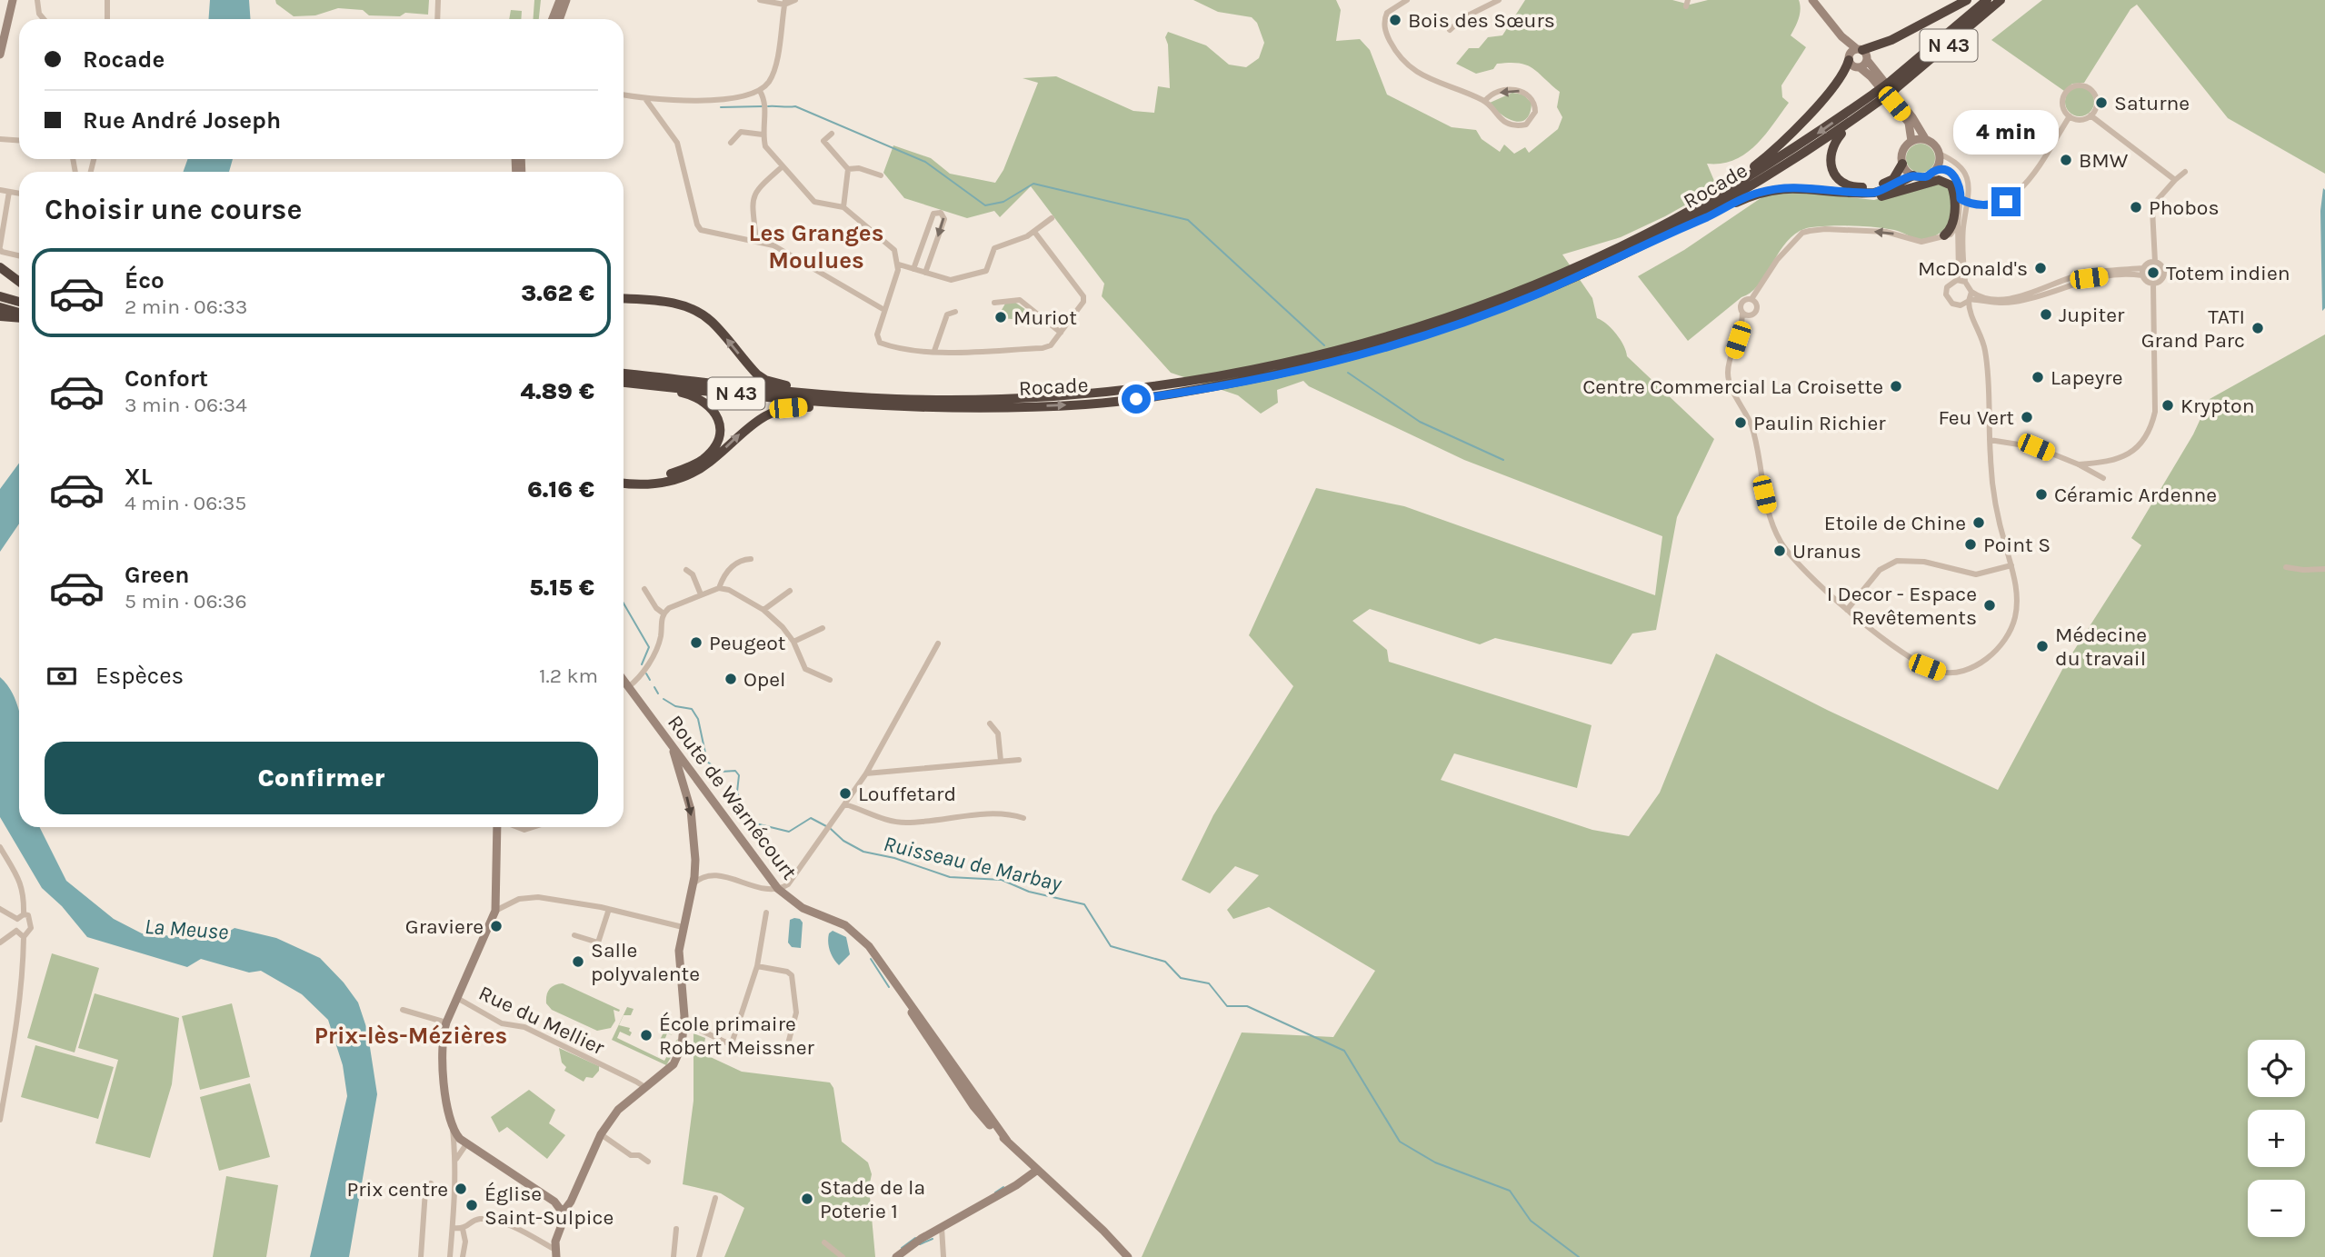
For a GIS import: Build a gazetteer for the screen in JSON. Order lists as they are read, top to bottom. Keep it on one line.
{"streets":{"highway":["N 43","Rocade"],"street":["Route de Warnécourt","Rue du Mellier"]},"crossings":[["N 43","Rocade"]],"districts":["Les Granges Moulues","Prix-lès-Mézières"],"water":["Ruisseau de Marbay","La Meuse"],"places":["Bois des Sœurs","Saturne","BMW","Phobos","McDonald's","Totem indien","Jupiter","Muriot","TATI Grand Parc","Lapeyre","Centre Commercial La Croisette","Krypton","Feu Vert","Paulin Richier","Céramic Ardenne","Etoile de Chine","Point S","Uranus","I Decor - Espace Revêtements","Peugeot","Médecine du travail","Opel","Louffetard","Graviere","Salle polyvalente","École primaire Robert Meissner","Prix centre","Stade de la Poterie 1","Église Saint-Sulpice"],"page":{"banner":["Rocade","Rue André Joseph"],"bubble":"4 min","heading":"Choisir une course","list":[{"name":"Éco","note":"2 min · 06:33","value":"3.62 €"},{"name":"Confort","note":"3 min · 06:34","value":"4.89 €"},{"name":"XL","note":"4 min · 06:35","value":"6.16 €"},{"name":"Green","note":"5 min · 06:36","value":"5.15 €"}],"pay":["Espèces","1.2 km"],"buttons":"Confirmer","map_buttons":["+","−"]}}
